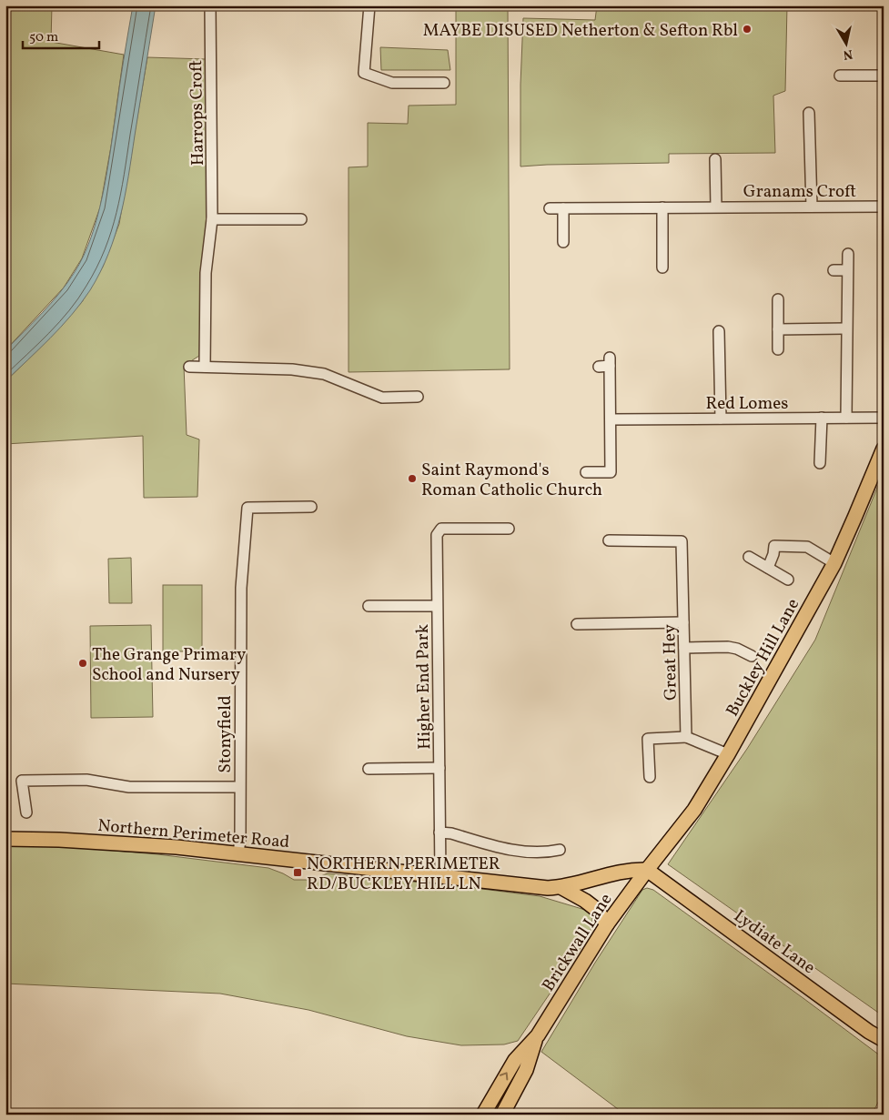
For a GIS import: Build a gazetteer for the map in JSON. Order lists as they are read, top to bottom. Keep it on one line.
{"streets":{"main road":["Buckley Hill Lane","Northern Perimeter Road","Lydiate Lane","Brickwall Lane"],"street":["Harrops Croft","Granams Croft","Red Lomes","Great Hey","Higher End Park","Stonyfield"]},"crossings":[["Buckley Hill Lane","Northern Perimeter Road"],["Buckley Hill Lane","Lydiate Lane"],["Buckley Hill Lane","Brickwall Lane"],["Higher End Park","Northern Perimeter Road"],["Stonyfield","Northern Perimeter Road"],["Northern Perimeter Road","Lydiate Lane"],["Northern Perimeter Road","Brickwall Lane"],["Lydiate Lane","Brickwall Lane"]],"places":{"other":["MAYBE DISUSED Netherton & Sefton Rbl","Saint Raymond's Roman Catholic Church","The Grange Primary School and Nursery"],"transit":["NORTHERN PERIMETER RD/BUCKLEY HILL LN"]},"scale_bar":"50 m","north":"bottom"}
